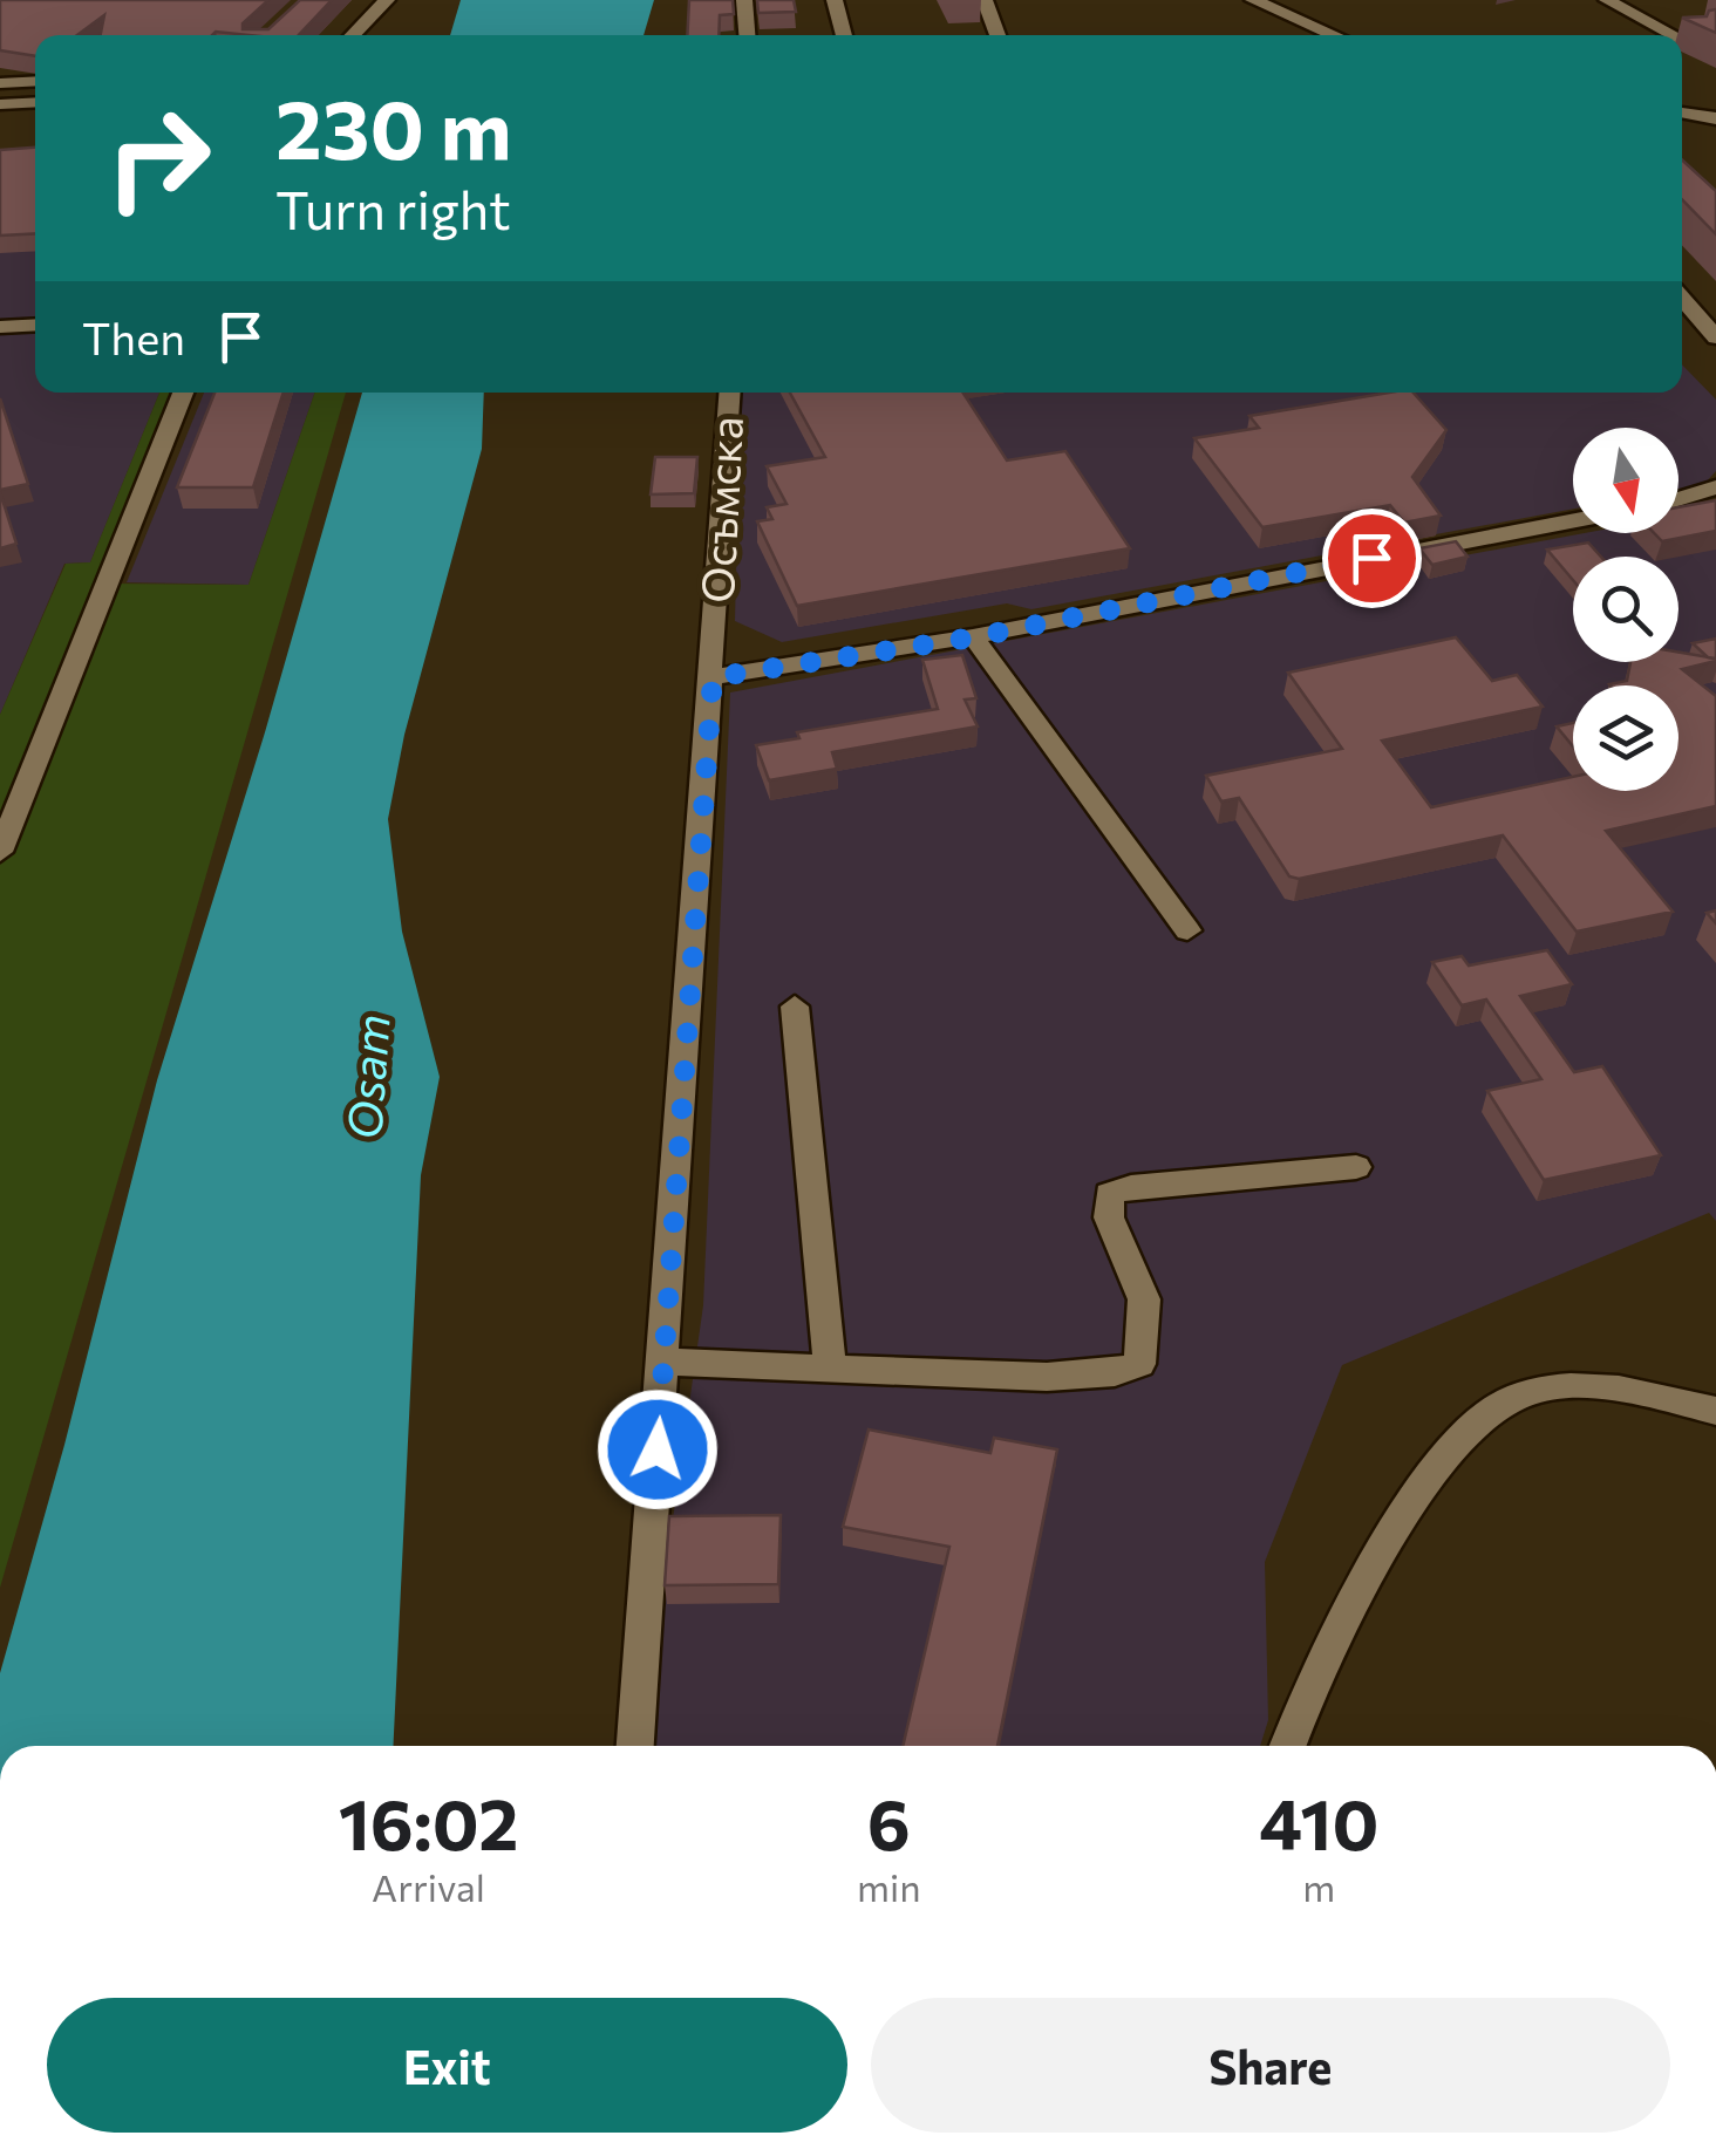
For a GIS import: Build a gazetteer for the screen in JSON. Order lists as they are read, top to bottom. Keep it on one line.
{"streets":{"street":["Осъмска"]},"water":["Osam"],"north":"bottom","page":{"turn":["230 m","Turn right"],"then":"Then","eta":["16:02","Arrival","6","min","410","m"],"buttons":["Exit","Share"]}}
